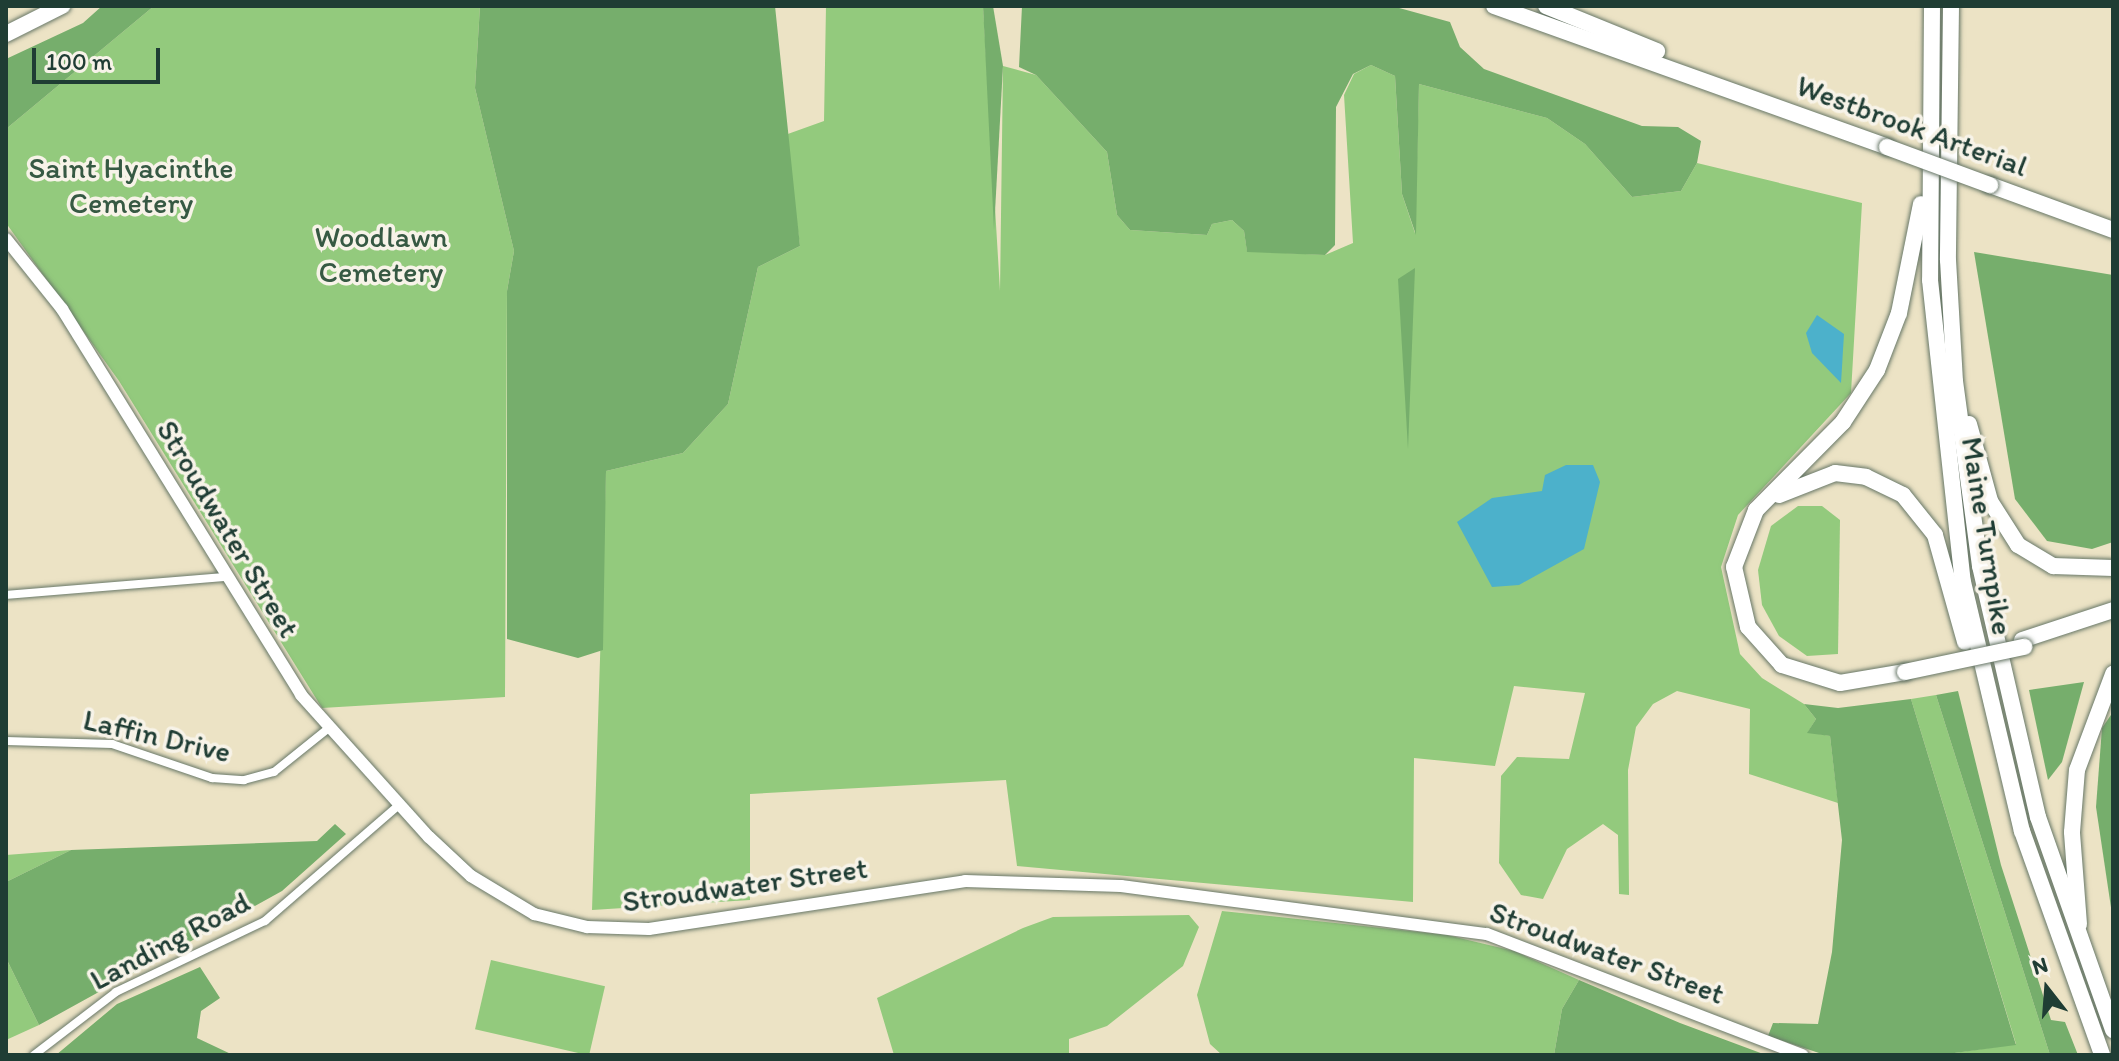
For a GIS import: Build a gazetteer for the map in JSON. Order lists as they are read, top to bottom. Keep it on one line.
{"streets":{"highway":["Westbrook Arterial","Maine Turnpike"],"main road":["Stroudwater Street"],"street":["Laffin Drive","Landing Road"]},"crossings":[["Stroudwater Street","Laffin Drive"],["Stroudwater Street","Landing Road"]],"parks":["Saint Hyacinthe Cemetery","Woodlawn Cemetery"],"scale_bar":"100 m","north":"top"}
